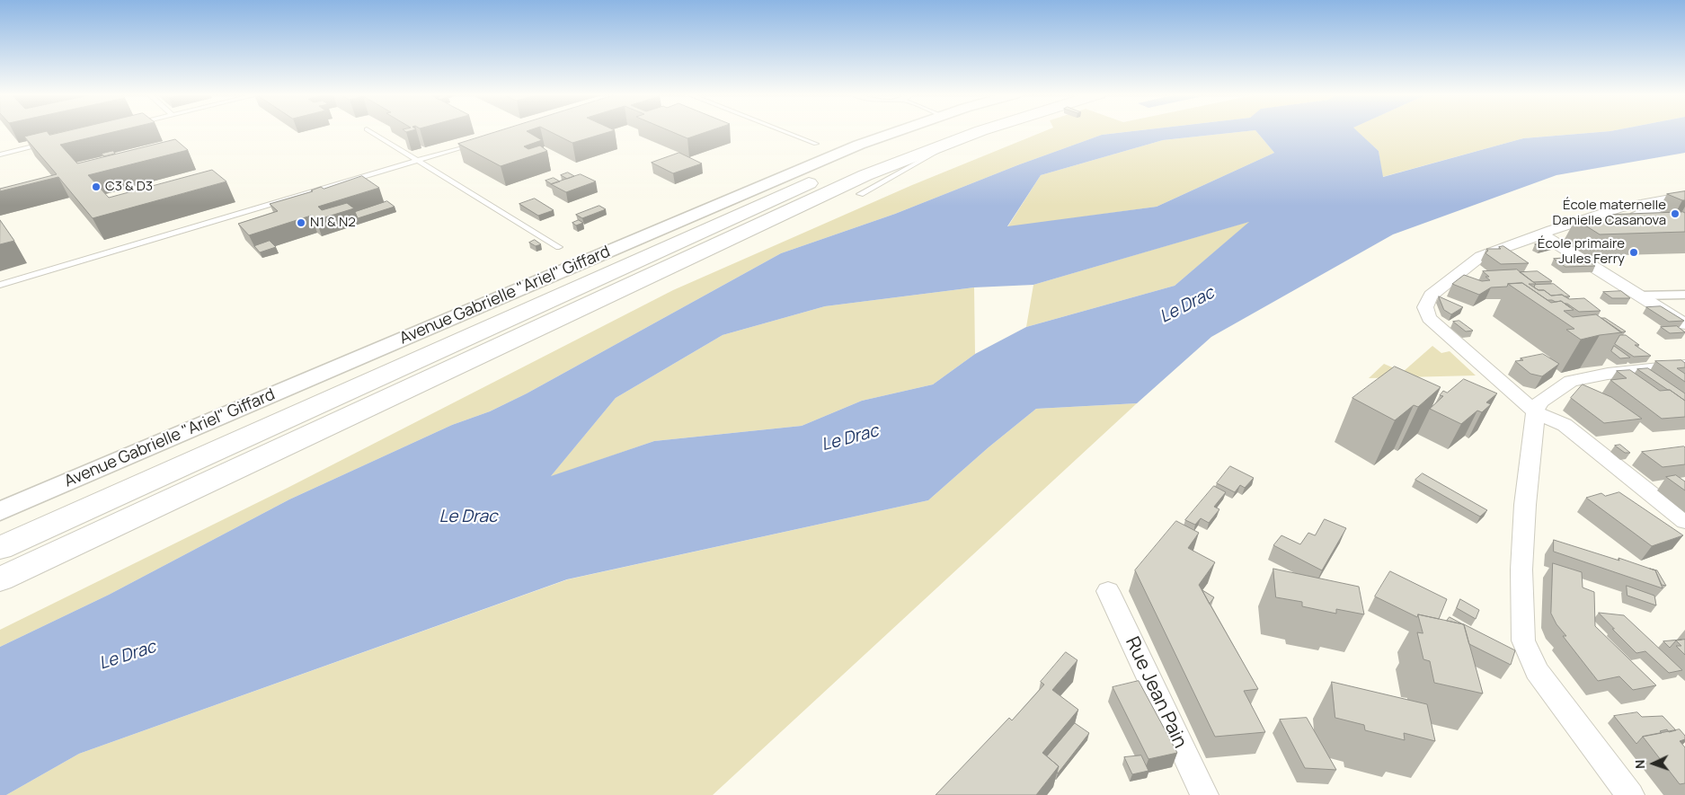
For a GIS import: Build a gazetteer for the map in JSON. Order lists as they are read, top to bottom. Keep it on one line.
{"streets":{"street":["Avenue Gabrielle \"Ariel\" Giffard","Rue Jean Pain"]},"water":["Le Drac"],"places":["C3 & D3","École maternelle Danielle Casanova","N1 & N2","École primaire Jules Ferry"],"north":"left"}
